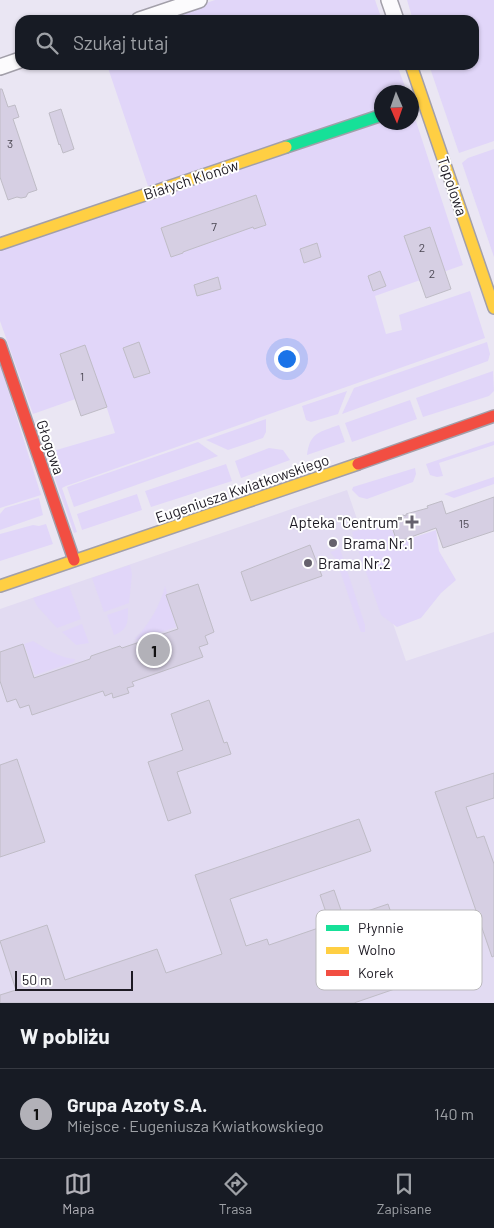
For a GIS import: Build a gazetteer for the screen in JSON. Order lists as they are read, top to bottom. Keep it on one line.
{"streets":{"street":["Białych Klonów","Topolowa","Głogowa","Eugeniusza Kwiatkowskiego"]},"crossings":[["Głogowa","Eugeniusza Kwiatkowskiego"]],"places":{"health":["Apteka \"Centrum\""],"other":["Brama Nr.1","Brama Nr.2"]},"house_numbers":["3","7","2","2","1","15"],"legend":["Płynnie","Wolno","Korek"],"scale_bar":"50 m","north":"bottom","page":{"search":"Szukaj tutaj","pins":"1","scale":"50 m","heading":"W pobliżu","list":[{"mark":"1","name":"Grupa Azoty S.A.","note":"Miejsce · Eugeniusza Kwiatkowskiego","value":"140 m"}],"nav":["Mapa","Trasa","Zapisane"]}}
